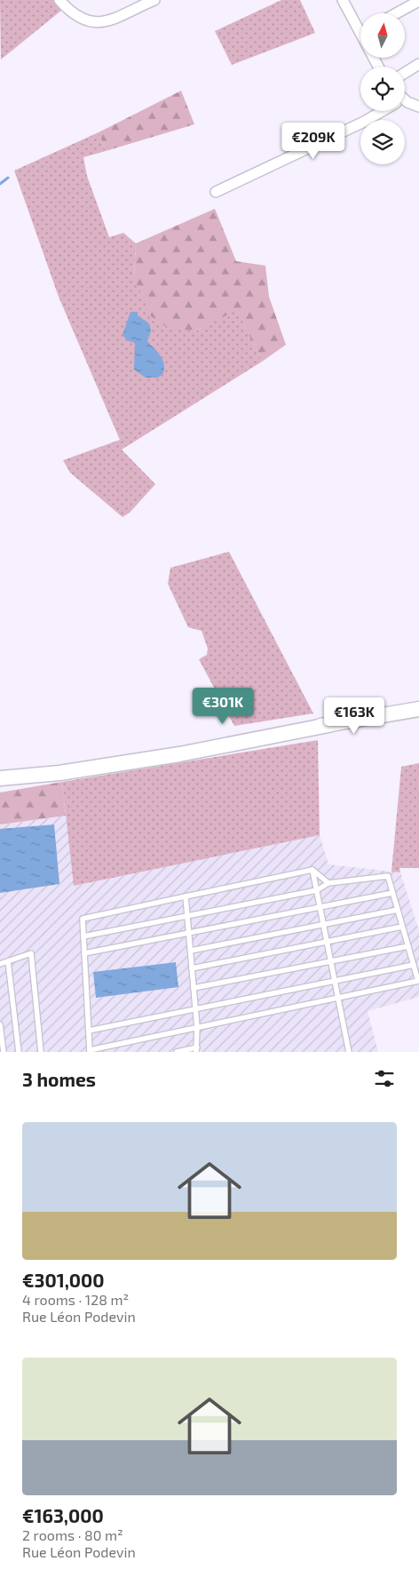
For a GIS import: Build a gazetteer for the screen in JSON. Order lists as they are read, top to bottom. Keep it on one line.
{"north":"top","page":{"price":["€209K","€301K","€163K"],"heading":"3 homes","list":[{"name":"€301,000","note":"4 rooms · 128 m² · Rue Léon Podevin"},{"name":"€163,000","note":"2 rooms · 80 m² · Rue Léon Podevin"}]}}
